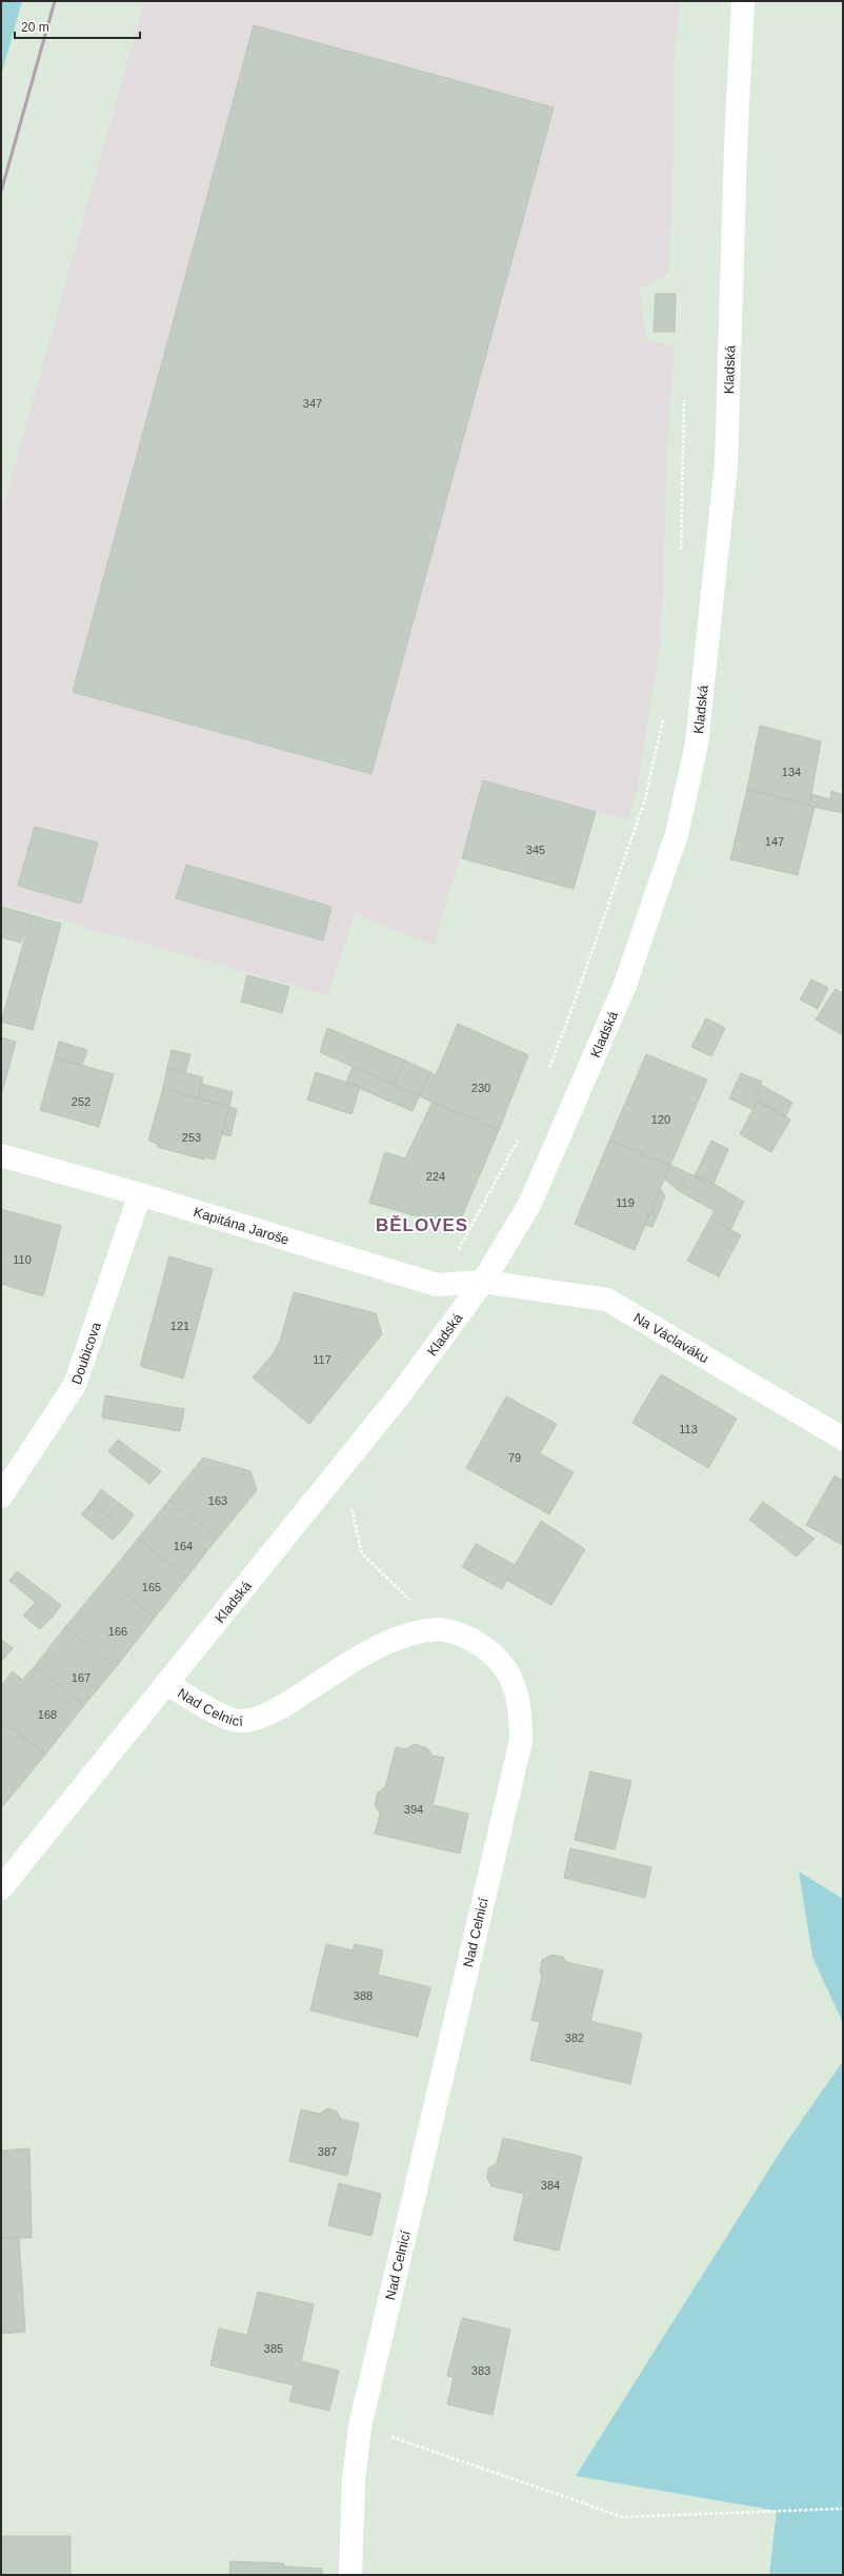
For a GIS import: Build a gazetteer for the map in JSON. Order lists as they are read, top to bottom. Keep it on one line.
{"streets":{"street":["Kladská","Kapitána Jaroše","Na Václaváku","Doubicova","Nad Celnicí"]},"crossings":[["Kladská","Kapitána Jaroše"],["Kladská","Na Václaváku"],["Kladská","Nad Celnicí"],["Kapitána Jaroše","Na Václaváku"],["Kapitána Jaroše","Doubicova"]],"districts":["BĚLOVES"],"house_numbers":["347","134","147","345","230","252","120","253","224","119","110","121","117","113","79","163","164","165","166","167","168","394","388","382","387","384","385","383"],"scale_bar":"20 m"}
